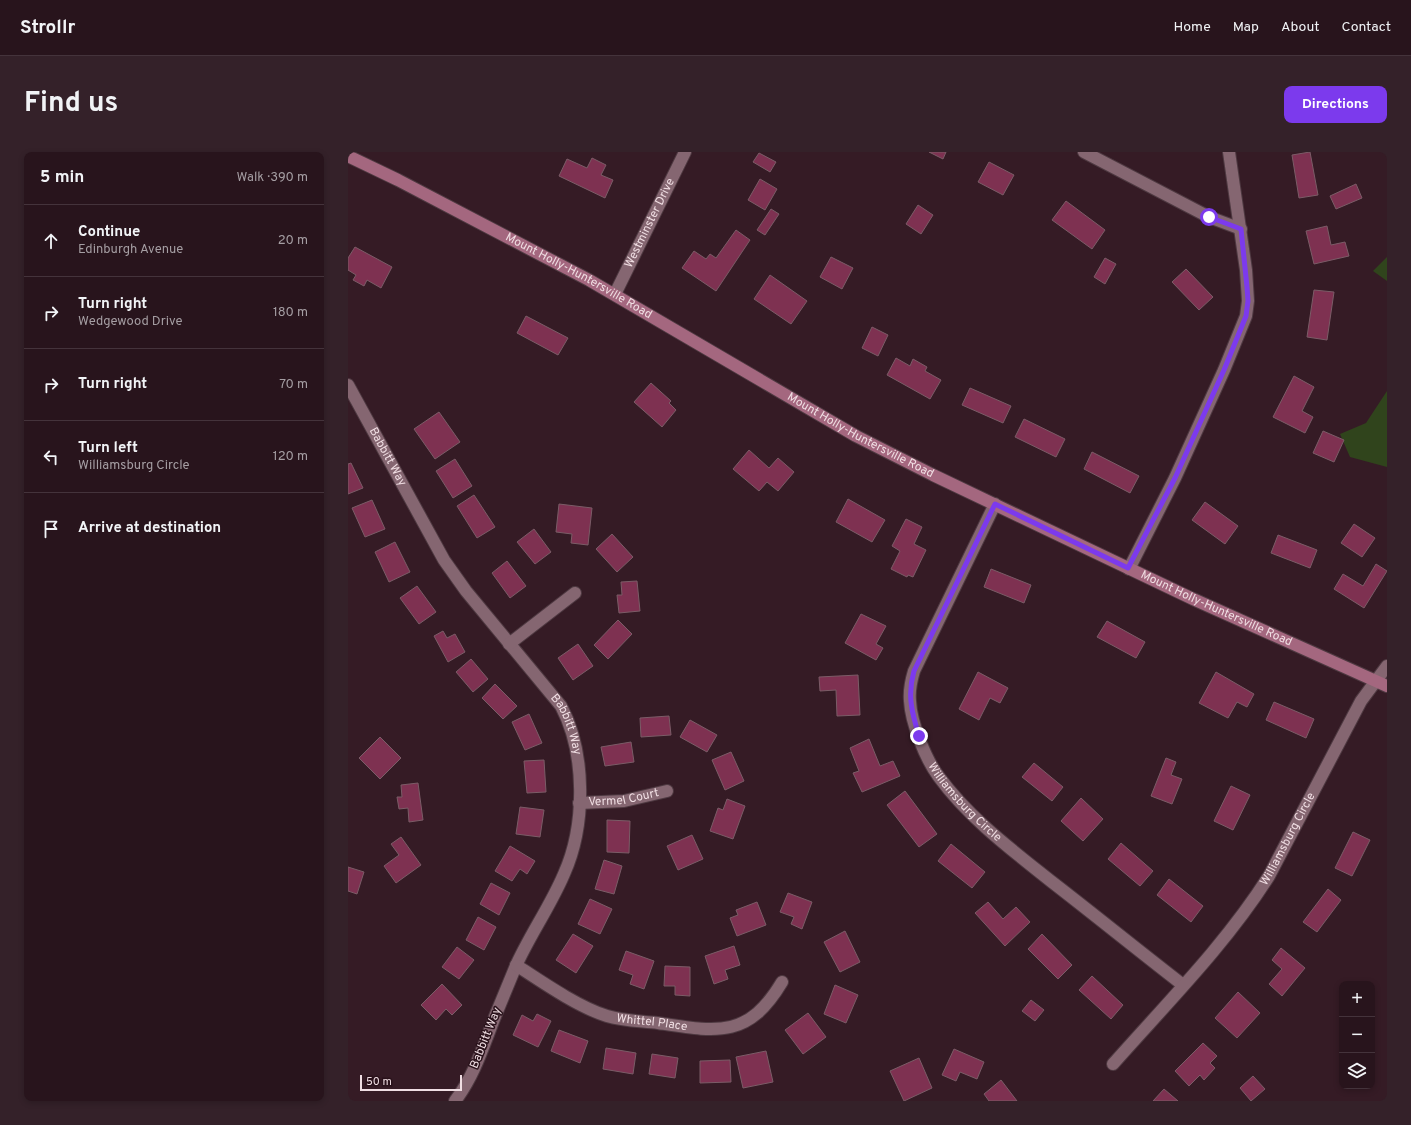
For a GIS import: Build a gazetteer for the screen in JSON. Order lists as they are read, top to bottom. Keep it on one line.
{"streets":{"main road":["Mount Holly-Huntersville Road"],"street":["Westminster Drive","Babbitt Way","Vermel Court","Williamsburg Circle","Whittel Place"]},"crossings":[["Westminster Drive","Mount Holly-Huntersville Road"],["Mount Holly-Huntersville Road","Williamsburg Circle"],["Babbitt Way","Vermel Court"],["Babbitt Way","Whittel Place"]],"scale_bar":"50 m","page":{"header":"Strollr","nav":["Home","Map","About","Contact"],"title":"Find us","buttons":"Directions","heading":["5 min","Walk · 390 m"],"list":[["Continue","Edinburgh Avenue","20 m"],["Turn right","Wedgewood Drive","180 m"],["Turn right","70 m"],["Turn left","Williamsburg Circle","120 m"],"Arrive at destination"],"map_buttons":["+","−"],"scale":"50 m"}}
